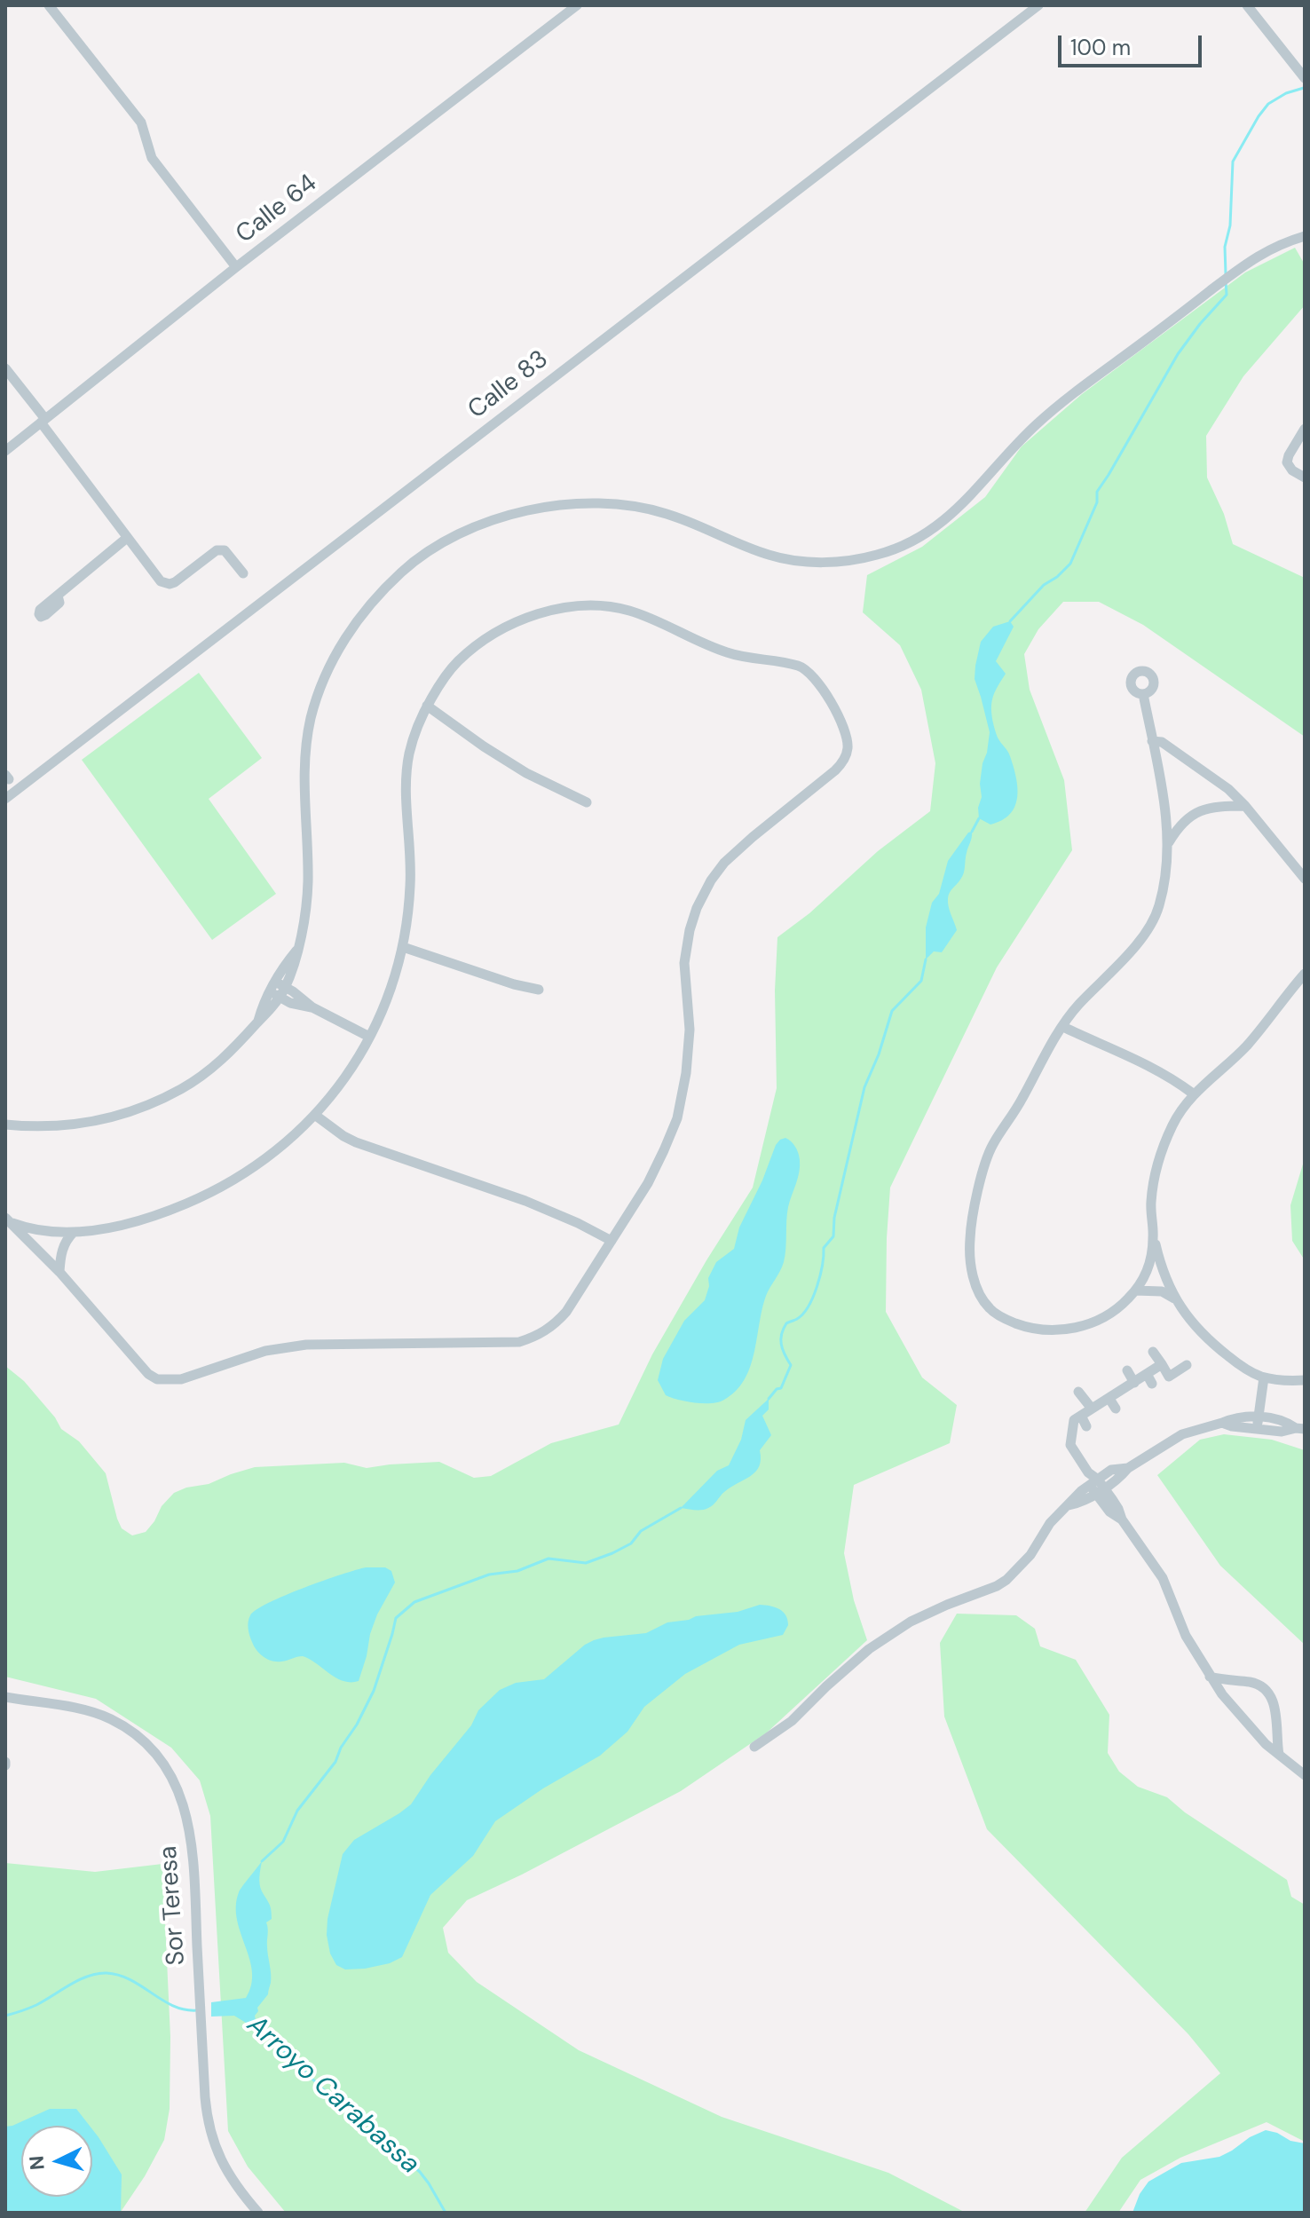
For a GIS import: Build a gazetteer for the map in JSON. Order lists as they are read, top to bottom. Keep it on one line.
{"streets":{"street":["Calle 64","Calle 83","Sor Teresa"]},"water":["Arroyo Carabassa"],"scale_bar":"100 m","north":"left"}
